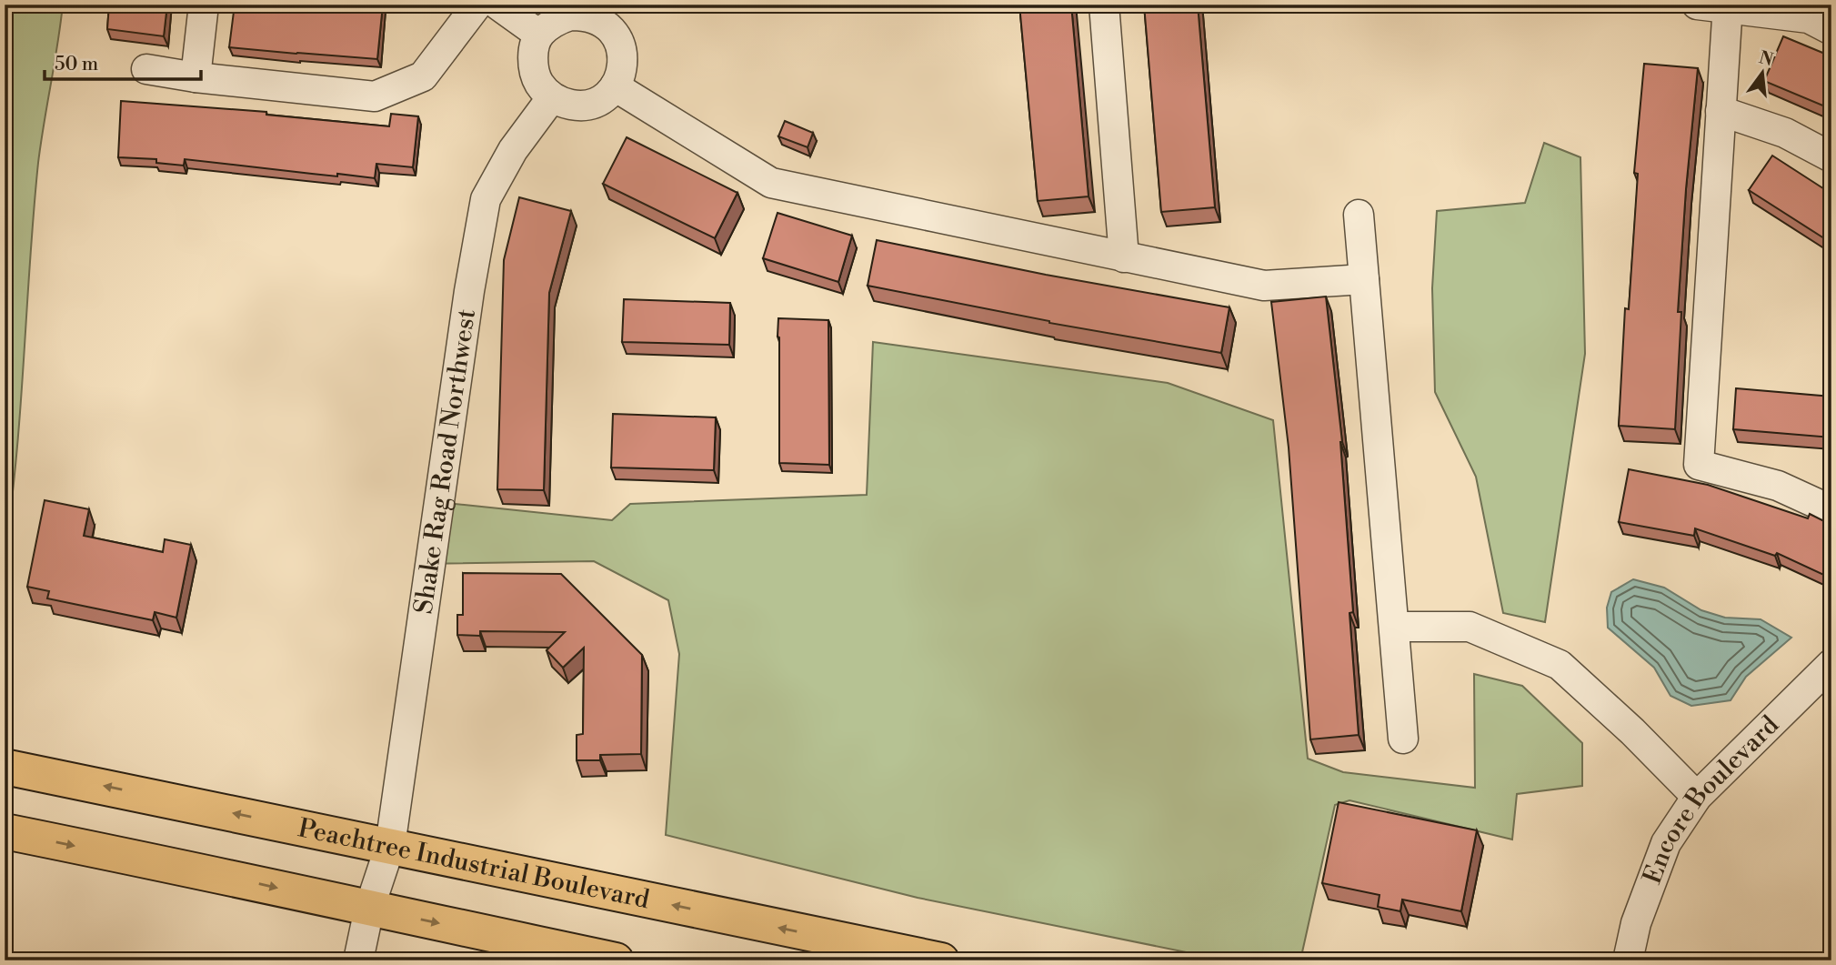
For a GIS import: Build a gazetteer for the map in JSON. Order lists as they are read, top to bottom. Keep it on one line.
{"streets":{"highway":["Peachtree Industrial Boulevard"],"street":["Shake Rag Road Northwest","Encore Boulevard"]},"crossings":[["Shake Rag Road Northwest","Peachtree Industrial Boulevard"]],"scale_bar":"50 m","north":"top"}
